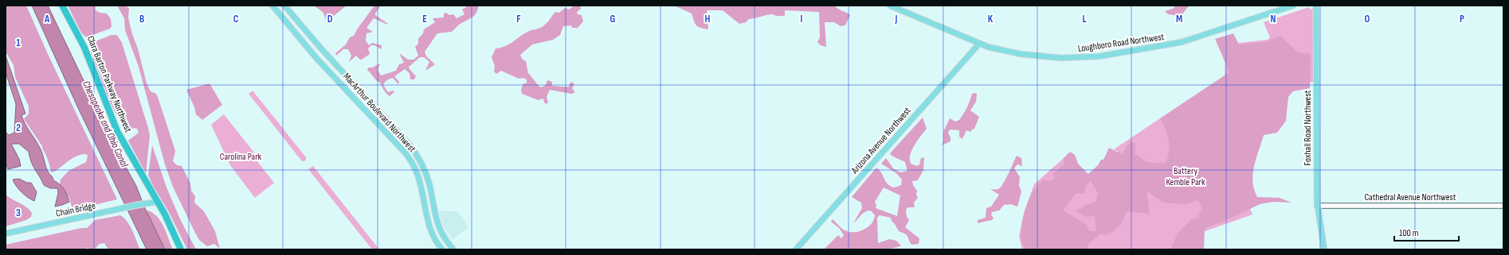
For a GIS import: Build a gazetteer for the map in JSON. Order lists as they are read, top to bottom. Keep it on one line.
{"streets":{"highway":["Clara Barton Parkway Northwest"],"main road":["Loughboro Road Northwest","MacArthur Boulevard Northwest","Foxhall Road Northwest","Arizona Avenue Northwest","Chain Bridge"],"street":["Cathedral Avenue Northwest"]},"crossings":[["Loughboro Road Northwest","Arizona Avenue Northwest"],["Clara Barton Parkway Northwest","Chain Bridge"],["Foxhall Road Northwest","Cathedral Avenue Northwest"]],"water":["Chesapeake and Ohio Canal"],"parks":["Carolina Park","Battery Kemble Park"],"scale_bar":"100 m","grid":{"columns":["A","B","C","D","E","F","G","H","I","J","K","L","M","N","O","P"],"rows":["1","2","3"]}}
